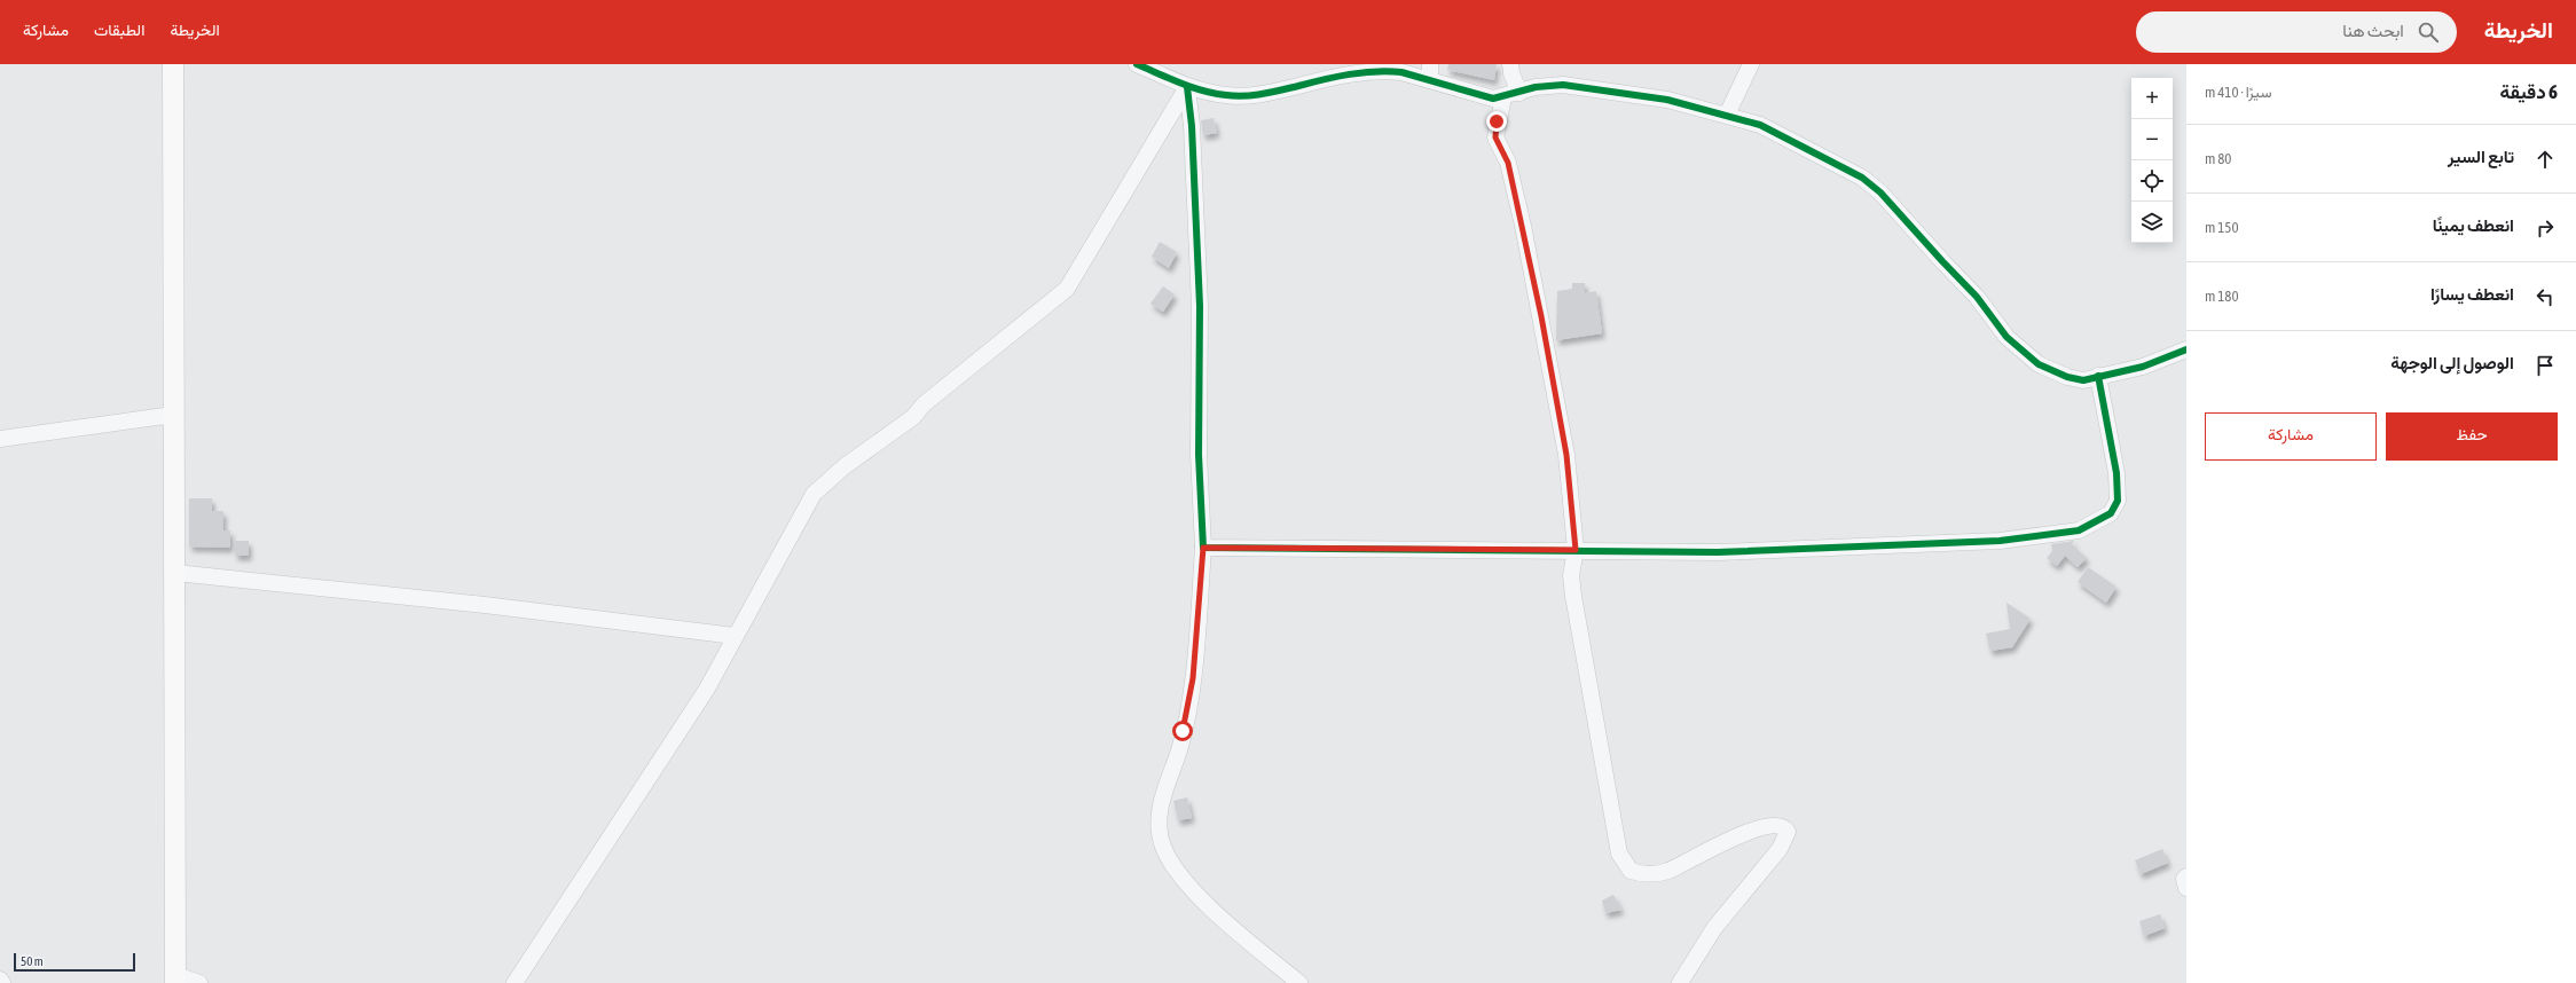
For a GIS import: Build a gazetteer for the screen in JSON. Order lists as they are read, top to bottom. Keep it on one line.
{"scale_bar":"50 m","page":{"header":"الخريطة","search":"ابحث هنا","nav":["الخريطة","الطبقات","مشاركة"],"heading":["6 دقيقة","سيرًا · 410 m"],"map_buttons":["+","−"],"list":[["تابع السير","80 m"],["انعطف يمينًا","150 m"],["انعطف يسارًا","180 m"],"الوصول إلى الوجهة"],"buttons":["حفظ","مشاركة"],"scale":"50 m"}}
